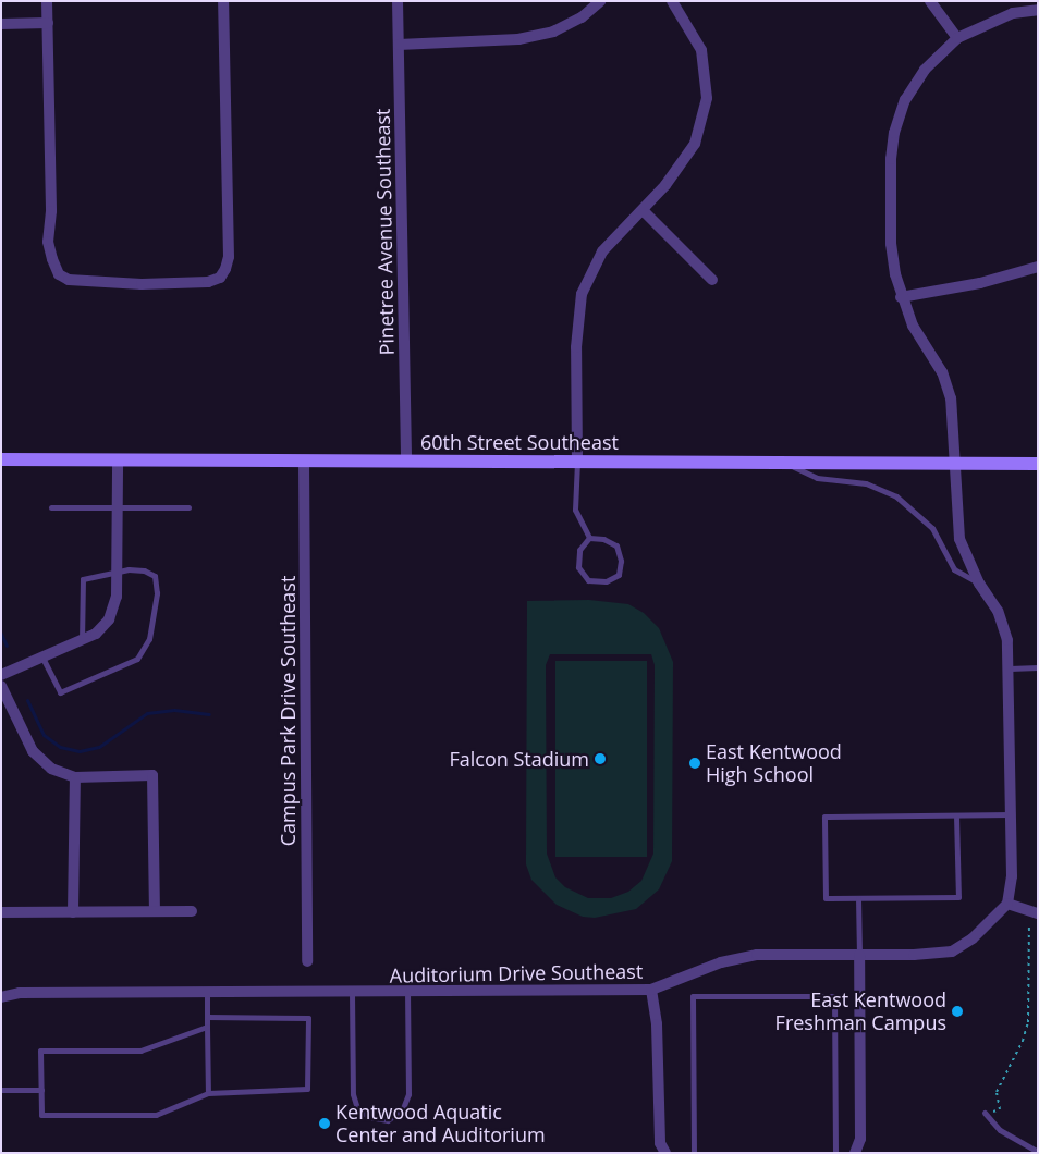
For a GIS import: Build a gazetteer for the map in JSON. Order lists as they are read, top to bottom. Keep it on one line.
{"streets":{"main road":["60th Street Southeast"],"street":["Pinetree Avenue Southeast","Campus Park Drive Southeast","Auditorium Drive Southeast"]},"crossings":[["Pinetree Avenue Southeast","60th Street Southeast"],["60th Street Southeast","Campus Park Drive Southeast"]],"places":["Falcon Stadium","East Kentwood High School","East Kentwood Freshman Campus","Kentwood Aquatic Center and Auditorium"]}
